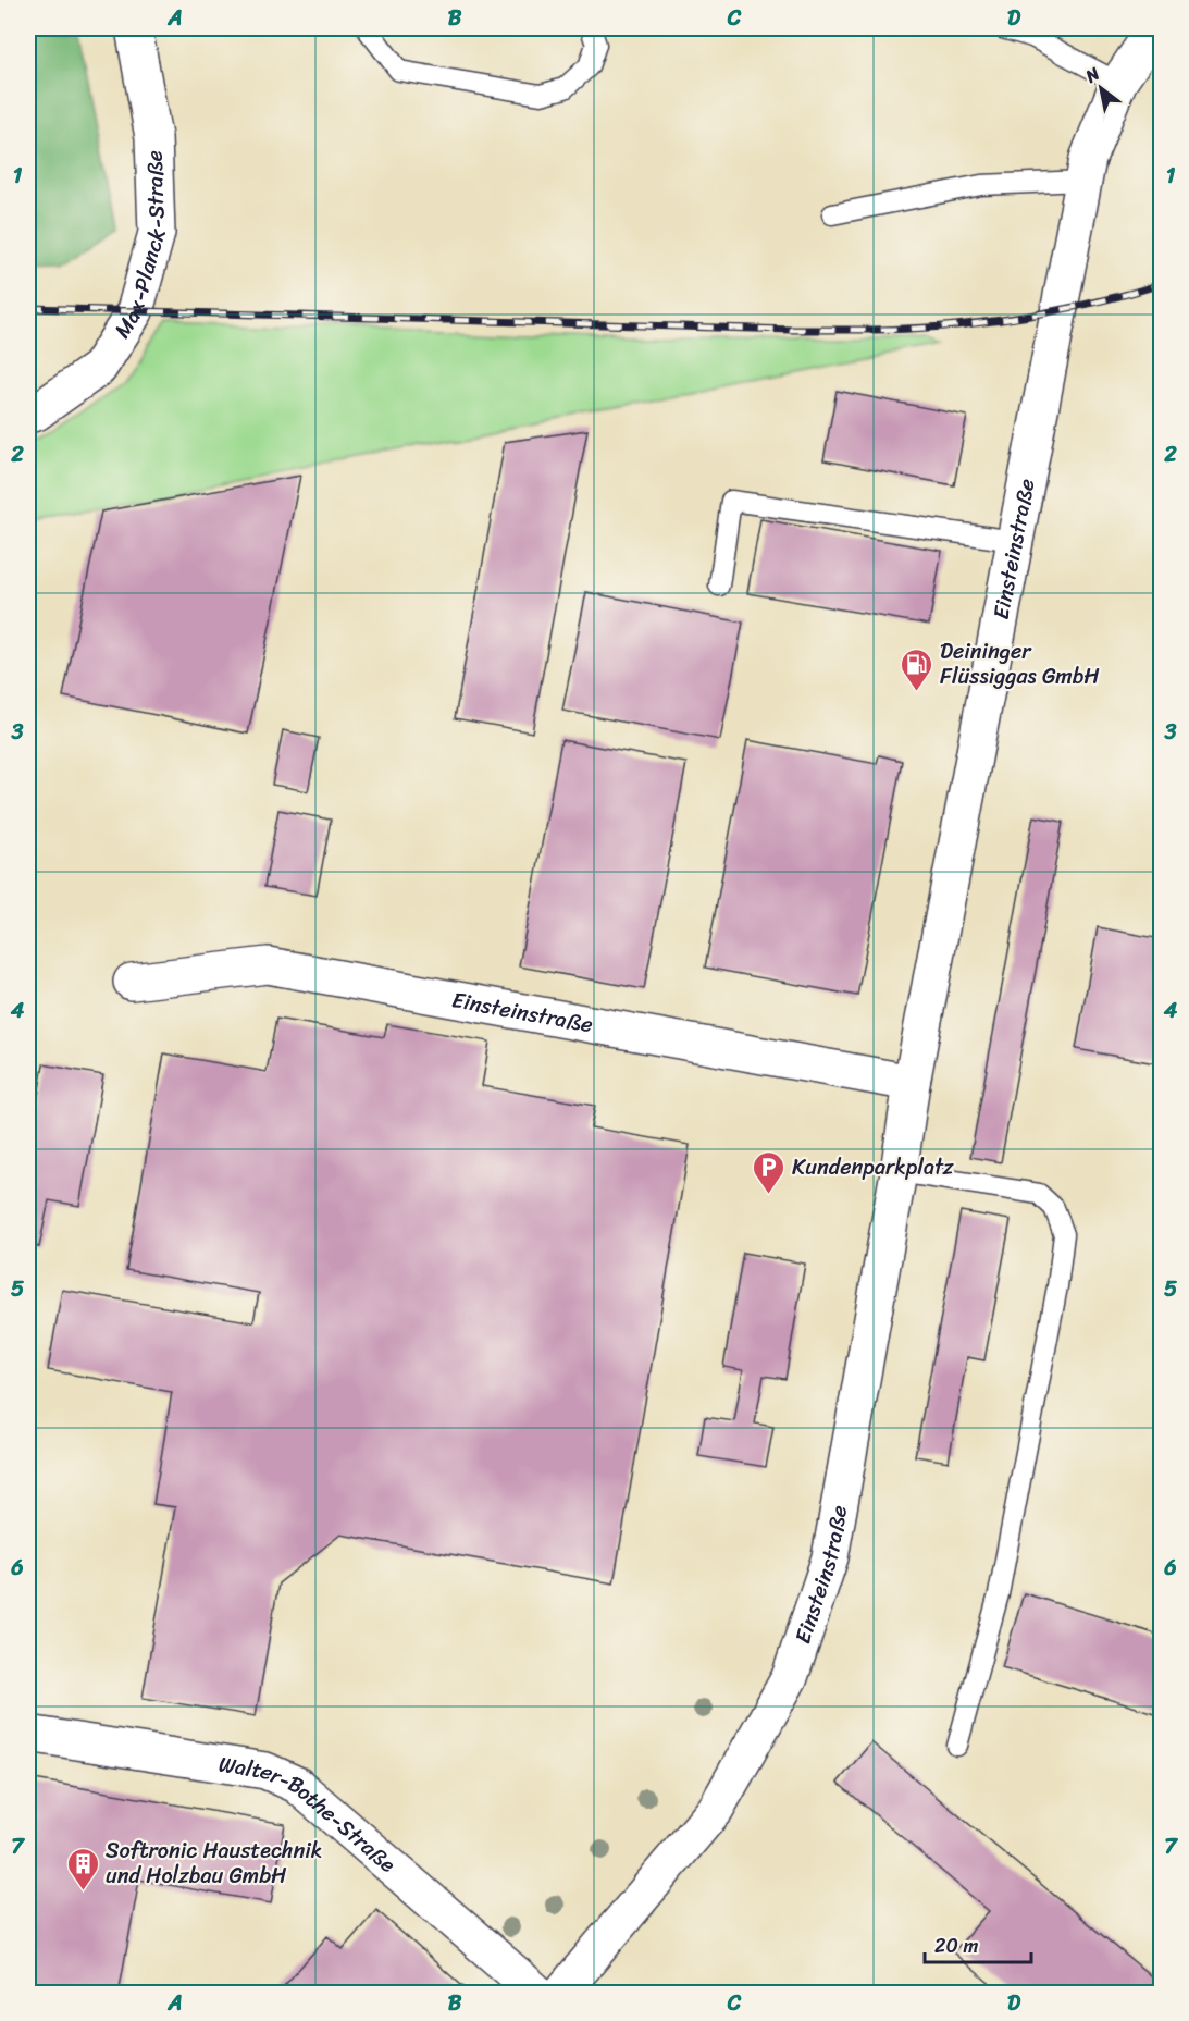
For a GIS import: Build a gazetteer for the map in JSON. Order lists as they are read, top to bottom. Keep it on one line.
{"streets":{"street":["Max-Planck-Straße","Einsteinstraße","Walter-Bothe-Straße"]},"places":{"fuel station":["Deininger Flüssiggas GmbH"],"parking":["Kundenparkplatz"],"building":["Softronic Haustechnik und Holzbau GmbH"]},"scale_bar":"20 m","north":"top left","grid":{"columns":["A","B","C","D"],"rows":["1","2","3","4","5","6","7"]}}
